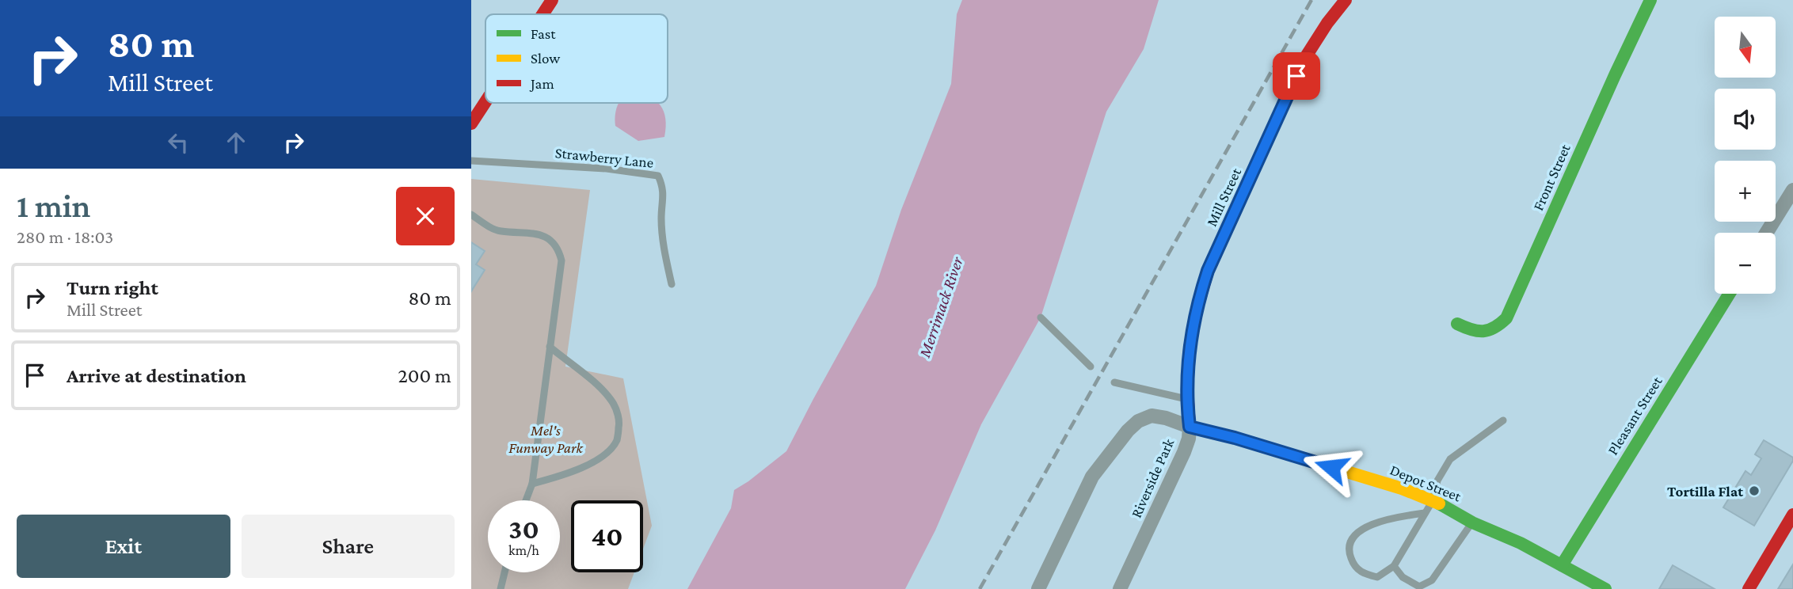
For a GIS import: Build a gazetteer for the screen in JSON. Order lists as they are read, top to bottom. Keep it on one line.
{"streets":{"street":["Front Street","Mill Street","Pleasant Street","Riverside Park","Depot Street"],"lane":["Strawberry Lane"]},"crossings":[["Mill Street","Riverside Park"],["Mill Street","Depot Street"],["Pleasant Street","Depot Street"],["Riverside Park","Depot Street"]],"water":["Merrimack River"],"parks":["Mel's Funway Park"],"places":["Tortilla Flat"],"legend":["Fast","Slow","Jam"],"north":"bottom","page":{"turn":["80 m","Mill Street"],"map_buttons":["+","−"],"heading":["1 min","280 m · 18:03"],"list":[{"name":"Turn right","note":"Mill Street","value":"80 m"},{"name":"Arrive at destination","value":"200 m"}],"speed":"30 km/h","limit":"40","buttons":["Exit","Share"]}}
